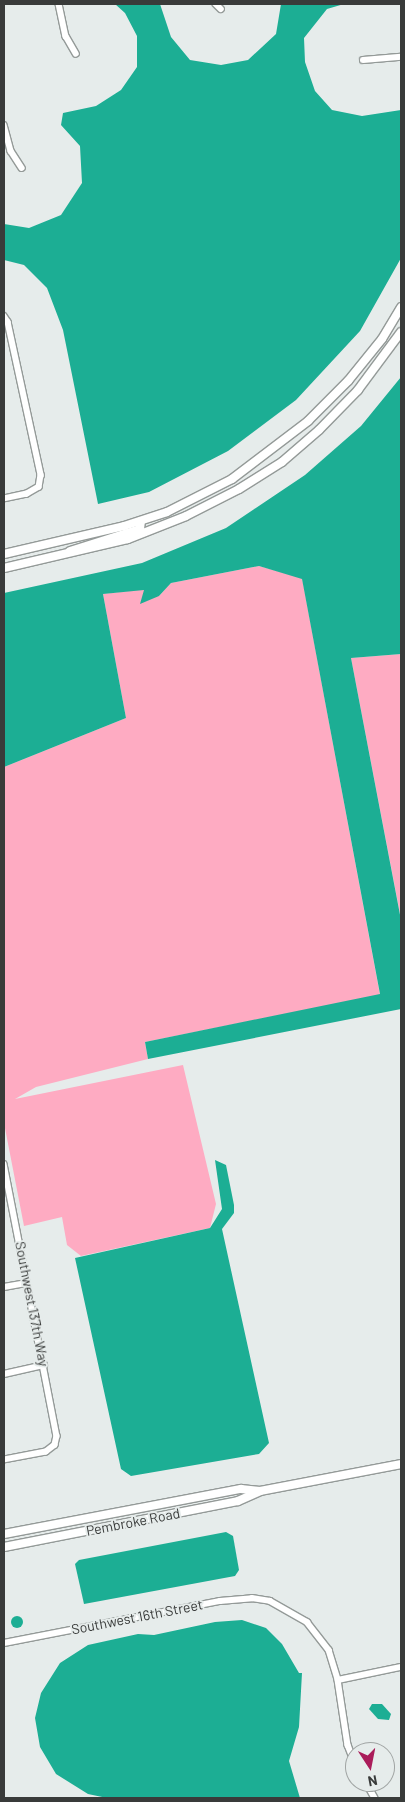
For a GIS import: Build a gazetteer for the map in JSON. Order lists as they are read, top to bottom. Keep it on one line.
{"streets":{"street":["Southwest 137th Way","Pembroke Road","Southwest 16th Street"]},"north":"bottom"}
